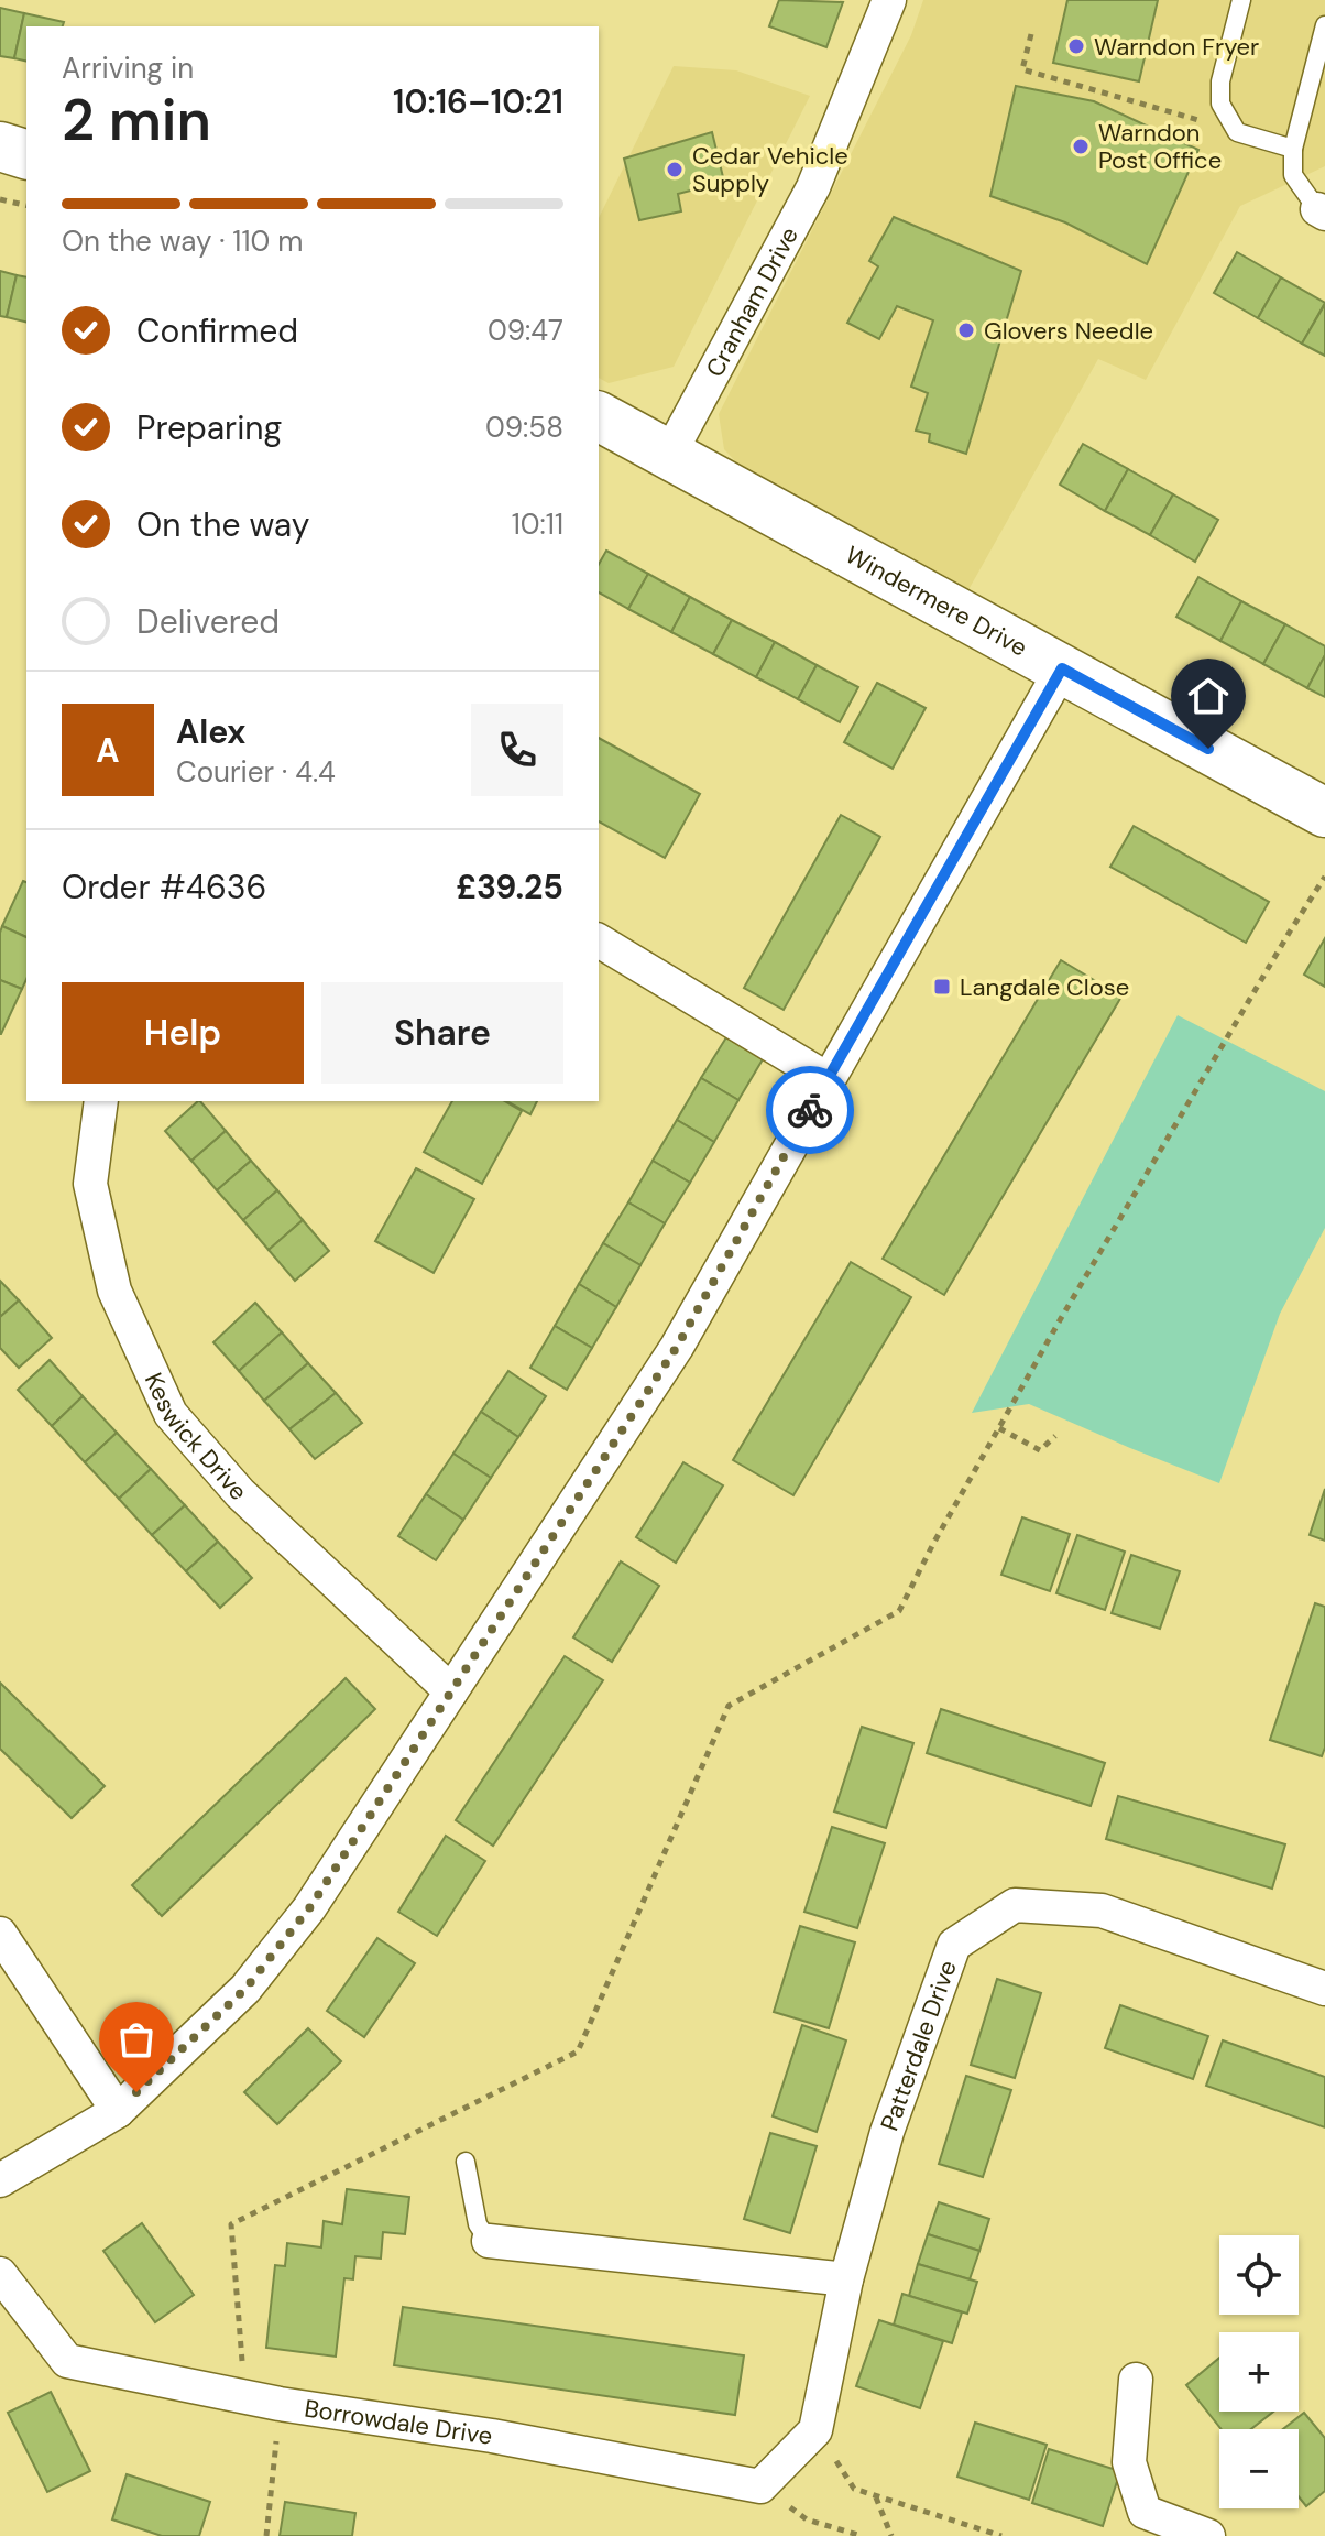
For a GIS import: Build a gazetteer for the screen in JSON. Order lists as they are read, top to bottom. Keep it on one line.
{"streets":{"street":["Cranham Drive","Windermere Drive","Keswick Drive","Patterdale Drive","Borrowdale Drive"]},"crossings":[["Cranham Drive","Windermere Drive"]],"places":{"other":["Warndon Fryer","Warndon Post Office","Cedar Vehicle Supply","Glovers Needle"],"transit":["Langdale Close"]},"page":{"heading":["2 min","Arriving in","10:16–10:21"],"panel":["Alex","Courier · 4.4","Order #4636","£39.25"],"bar":"On the way · 110 m","list":[["Confirmed","09:47"],["Preparing","09:58"],["On the way","10:11"],"Delivered"],"round":"A","buttons":["Help","Share"],"map_buttons":["+","−"]}}
